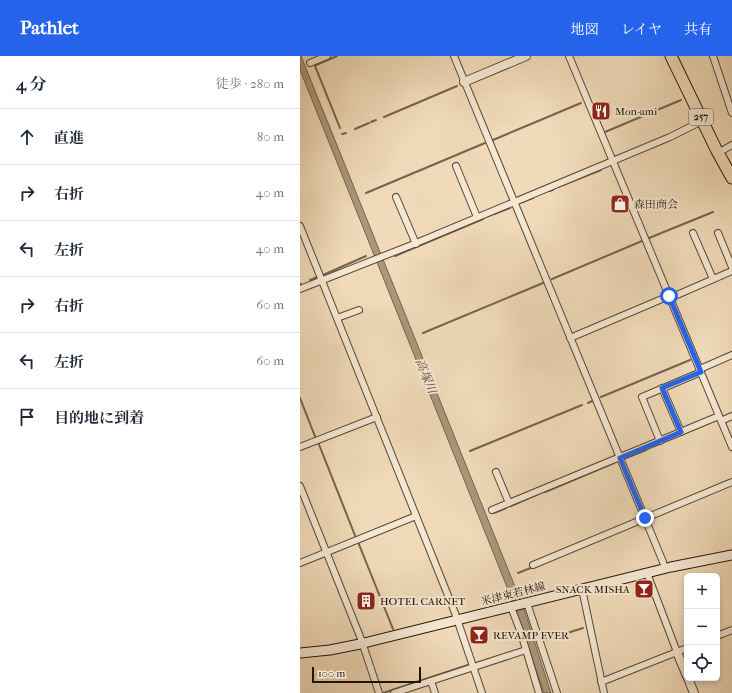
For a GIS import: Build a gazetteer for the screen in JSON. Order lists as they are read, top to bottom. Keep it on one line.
{"streets":{"highway":["257"],"main road":["米津東若林線"]},"water":["高塚川"],"places":{"restaurant":["Mon-ami"],"shop":["森田商会"],"bar":["SNACK MISHA","REVAMP EVER"],"building":["HOTEL CARNET"]},"scale_bar":"100 m","page":{"header":"Pathlet","nav":["地図","レイヤ","共有"],"heading":["4 分","徒歩 · 280 m"],"list":[["直進","80 m"],["右折","40 m"],["左折","40 m"],["右折","60 m"],["左折","60 m"],"目的地に到着"],"map_buttons":["+","−"],"scale":"100 m"}}
